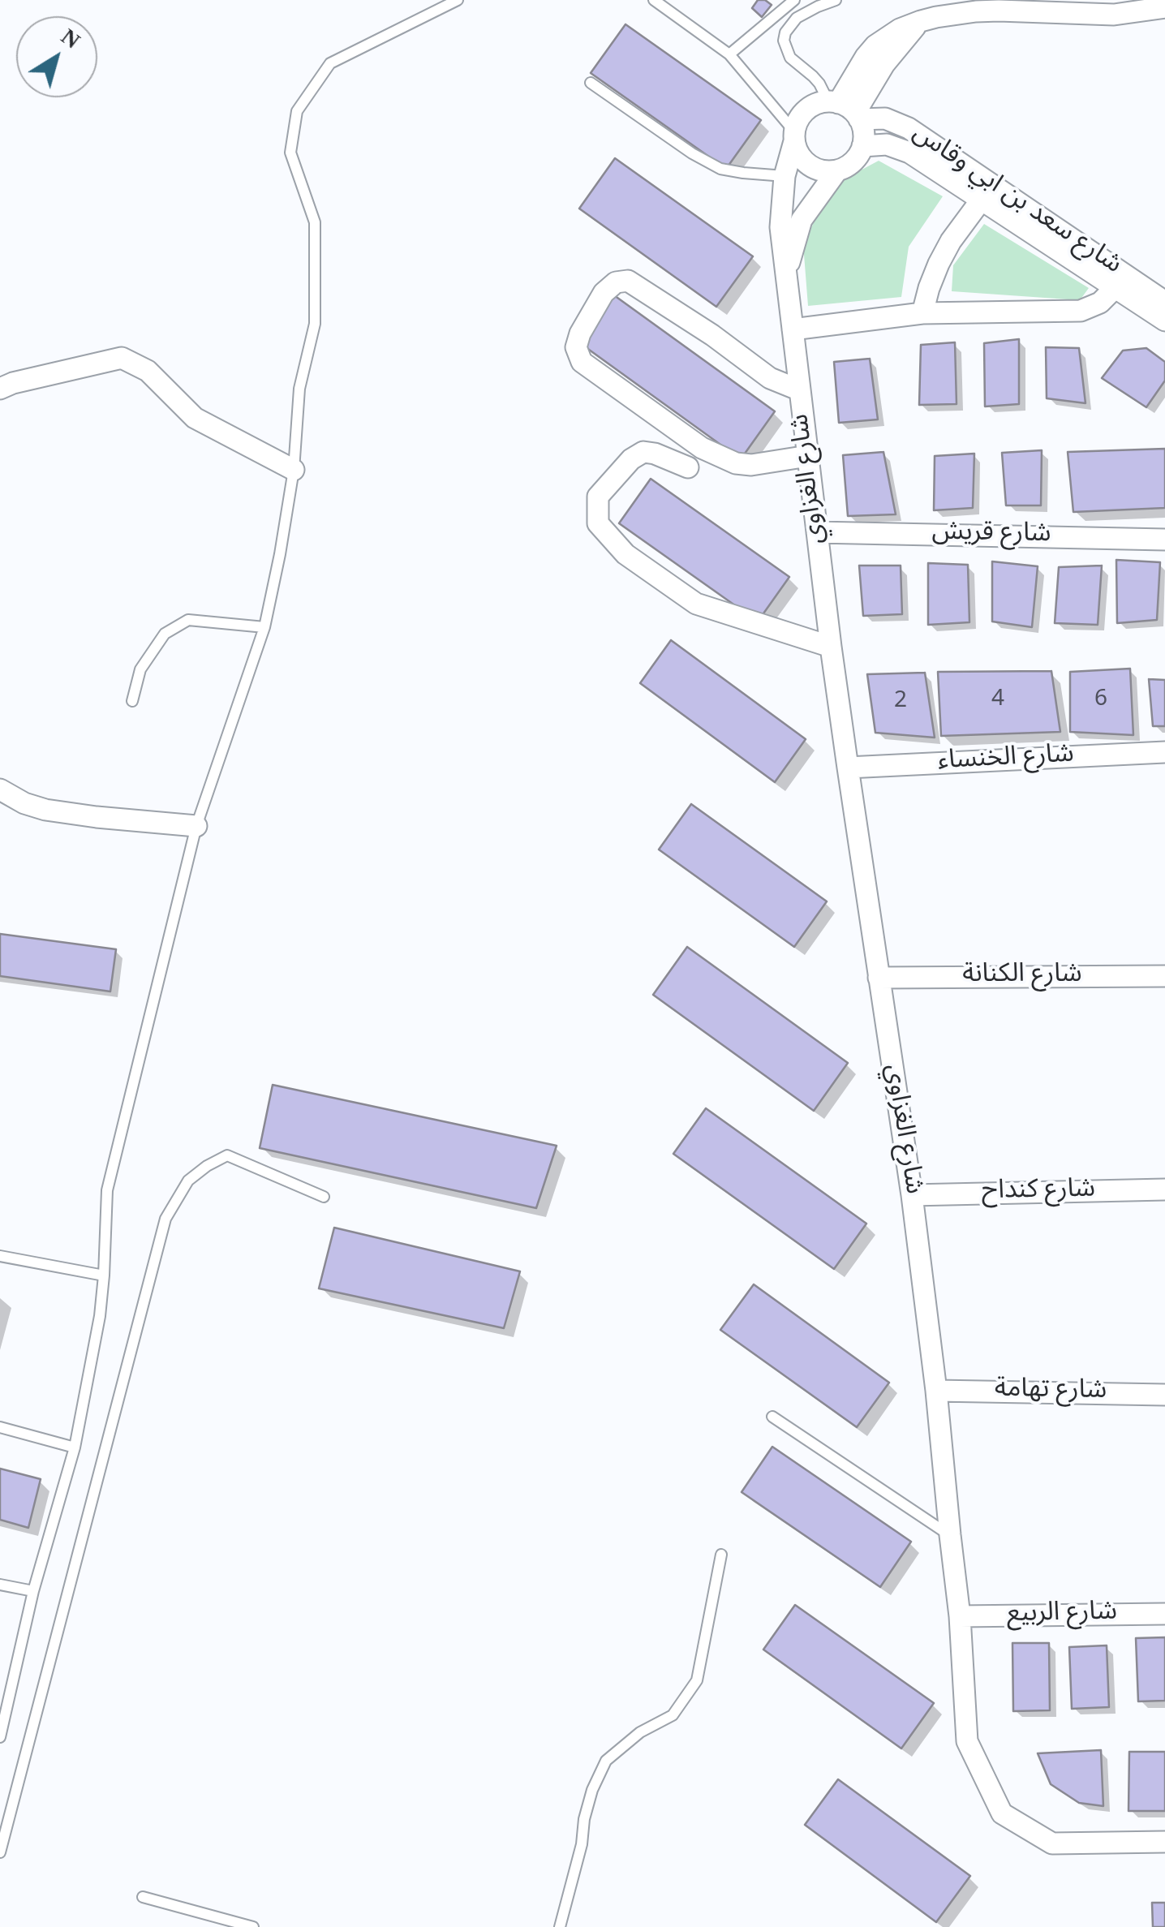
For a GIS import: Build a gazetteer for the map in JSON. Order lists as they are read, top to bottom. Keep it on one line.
{"streets":{"street":["شارع سعد بن ابي وقاس","شارع الغزاوي","شارع قريش","شارع الخنساء","شارع الكنانة","شارع كنداح","شارع تهامة","شارع الربيع"]},"crossings":[["شارع سعد بن ابي وقاس","شارع الغزاوي"],["شارع الغزاوي","شارع قريش"],["شارع الغزاوي","شارع الخنساء"],["شارع الغزاوي","شارع الكنانة"],["شارع الغزاوي","شارع كنداح"],["شارع الغزاوي","شارع تهامة"],["شارع الغزاوي","شارع الربيع"]],"house_numbers":["4","6","2"],"north":"top right"}
